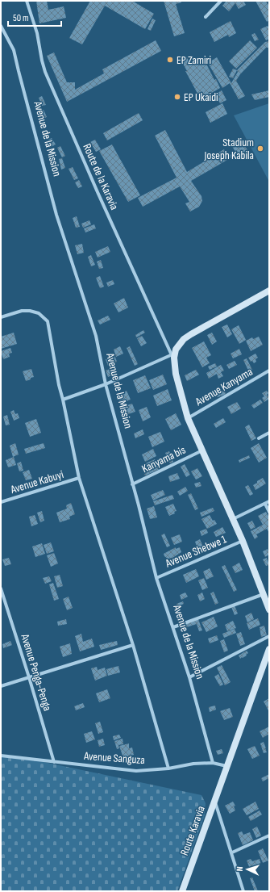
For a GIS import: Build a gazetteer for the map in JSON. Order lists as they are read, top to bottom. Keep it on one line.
{"streets":{"street":["Avenue de la Mission","Route de la Karavia","Avenue Kanyama","Kanyama bis","Avenue Kabuyi","Avenue Shebwe 1","Avenue Penga-Penga","Avenue Sanguza","Route Karavia"]},"crossings":[["Avenue de la Mission","Kanyama bis"],["Avenue de la Mission","Avenue Shebwe 1"],["Avenue de la Mission","Avenue Sanguza"],["Avenue Penga-Penga","Avenue Sanguza"],["Avenue Sanguza","Route Karavia"]],"places":["EP Zamiri","EP Ukaidi","Stadium Joseph Kabila"],"scale_bar":"50 m","north":"left"}
